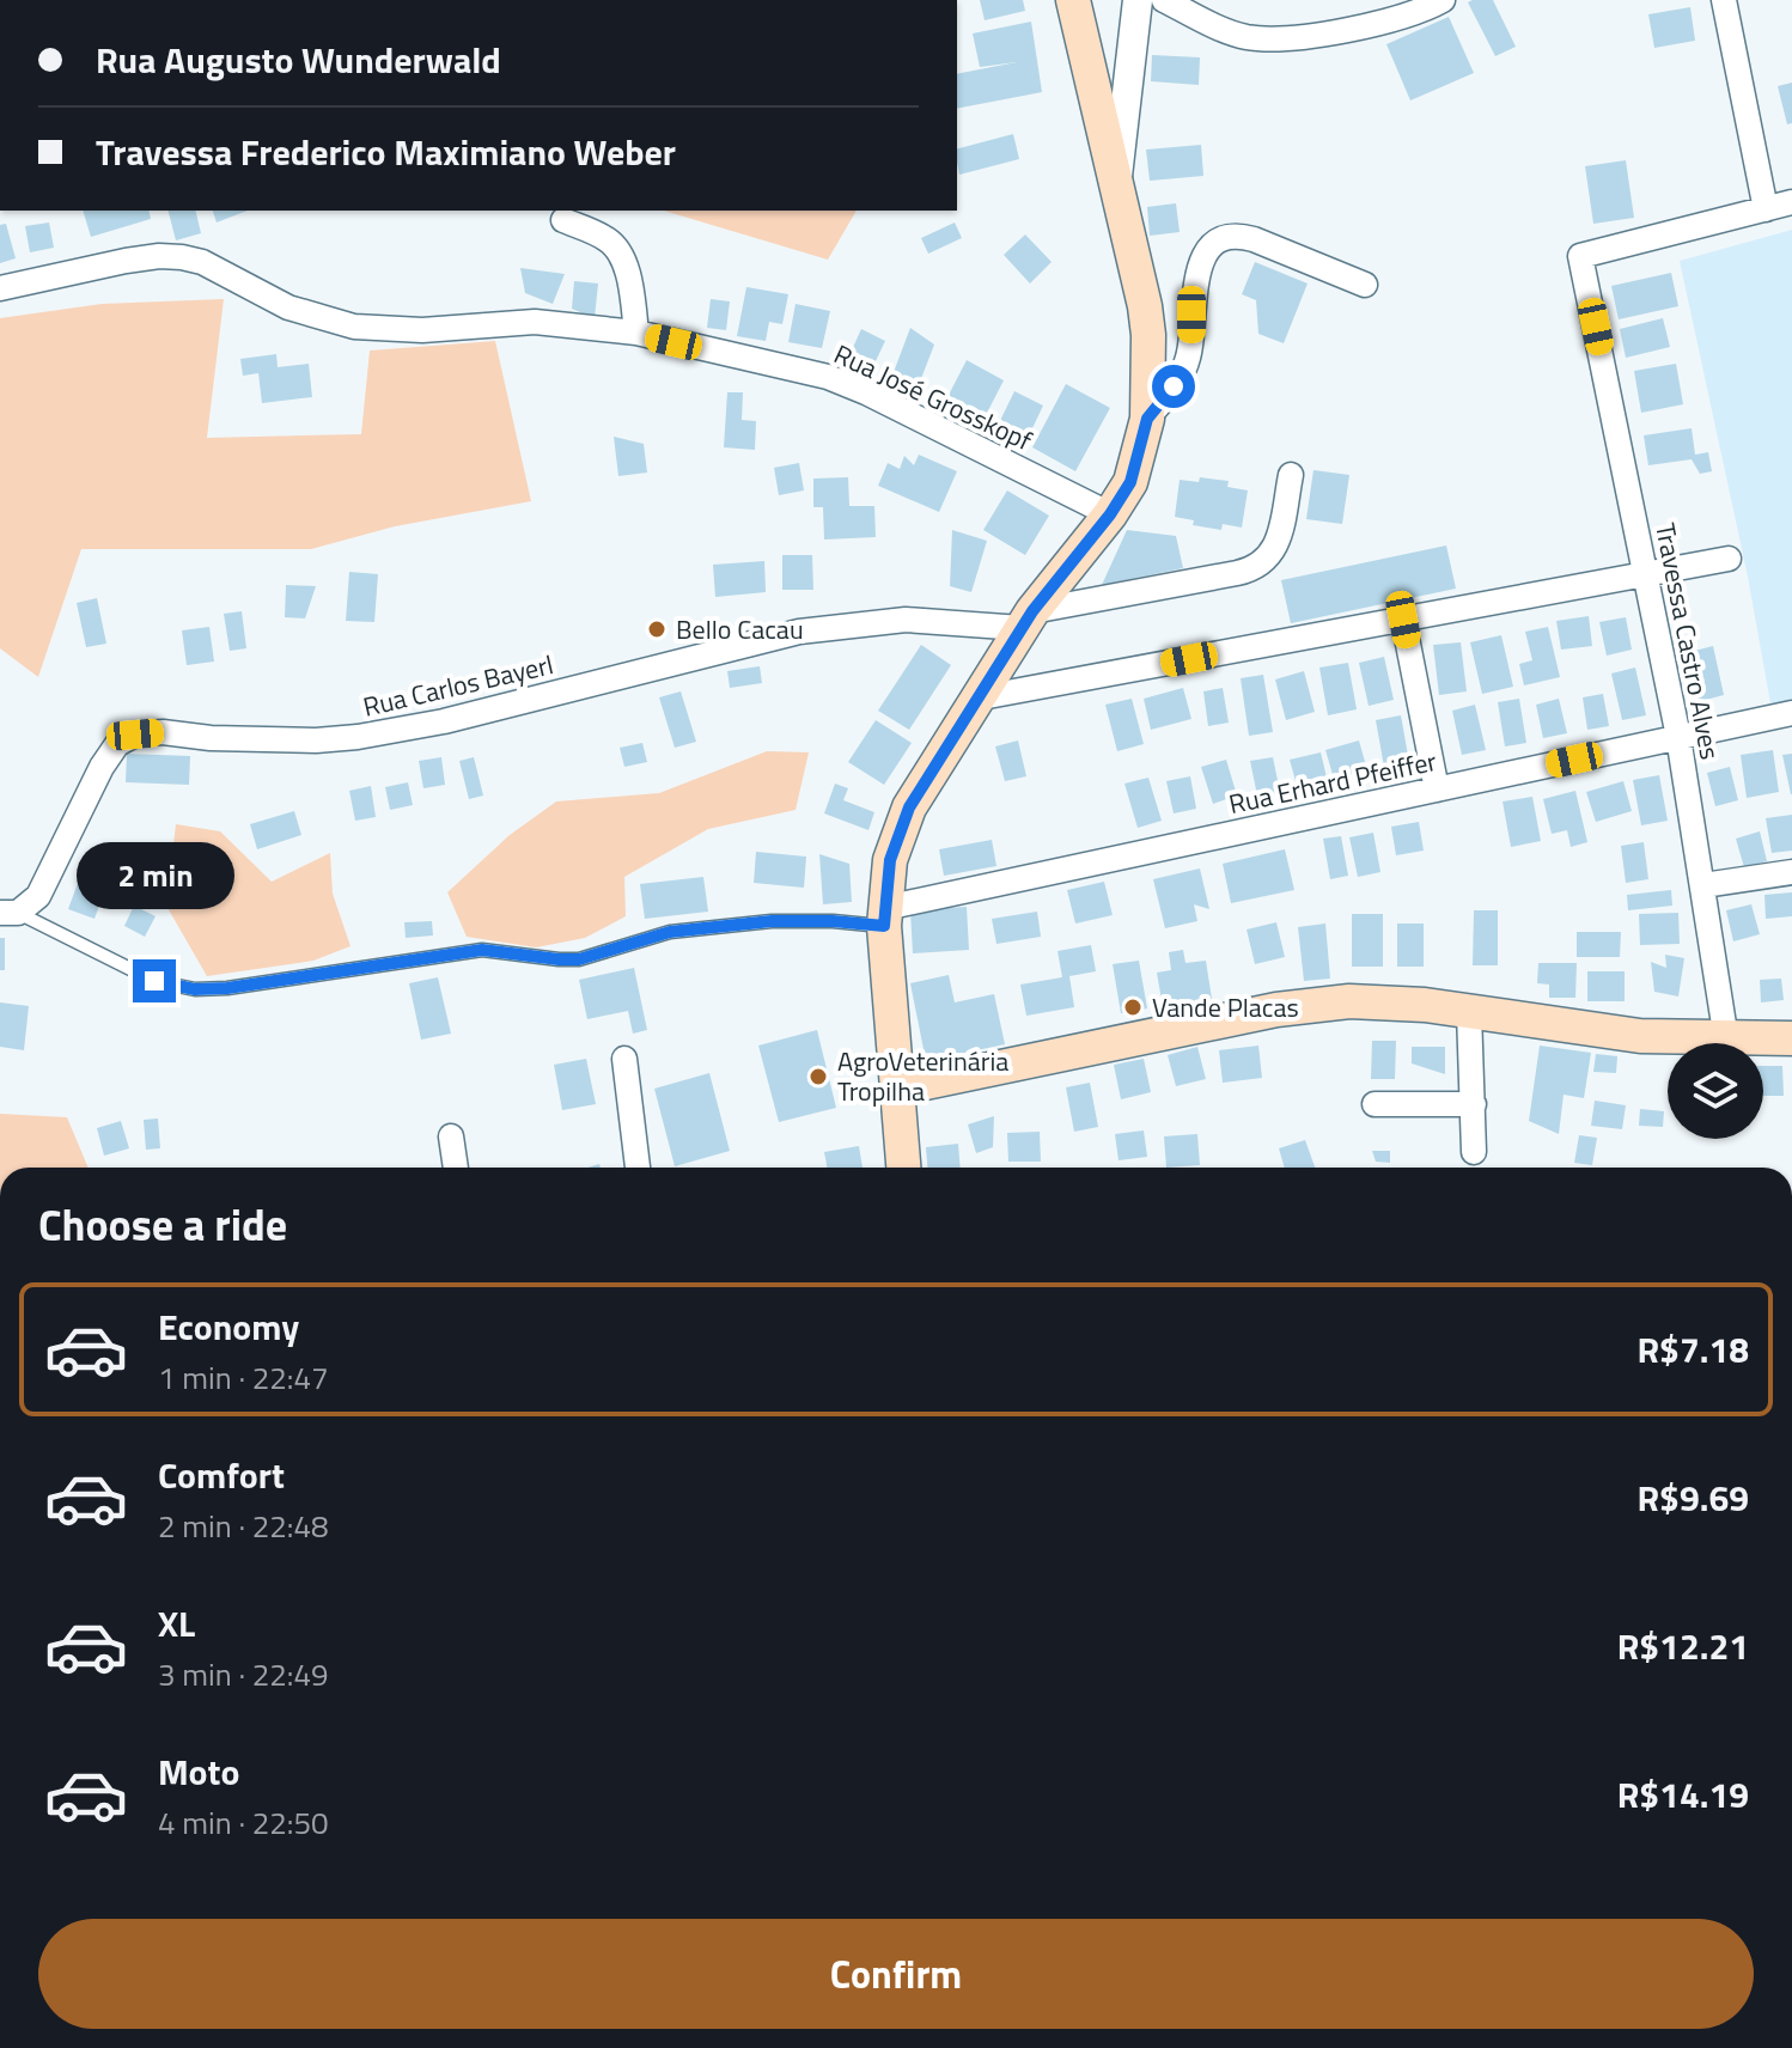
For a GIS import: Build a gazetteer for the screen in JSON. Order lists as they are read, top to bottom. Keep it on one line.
{"streets":{"street":["Rua José Grosskopf","Travessa Castro Alves","Rua Carlos Bayerl","Rua Erhard Pfeiffer"]},"crossings":[["Travessa Castro Alves","Rua Erhard Pfeiffer"]],"places":["Bello Cacau","Vande Placas","AgroVeterinária Tropilha"],"page":{"banner":["Rua Augusto Wunderwald","Travessa Frederico Maximiano Weber"],"bubble":"2 min","heading":"Choose a ride","list":[{"name":"Economy","note":"1 min · 22:47","value":"R$7.18"},{"name":"Comfort","note":"2 min · 22:48","value":"R$9.69"},{"name":"XL","note":"3 min · 22:49","value":"R$12.21"},{"name":"Moto","note":"4 min · 22:50","value":"R$14.19"}],"buttons":"Confirm"}}
